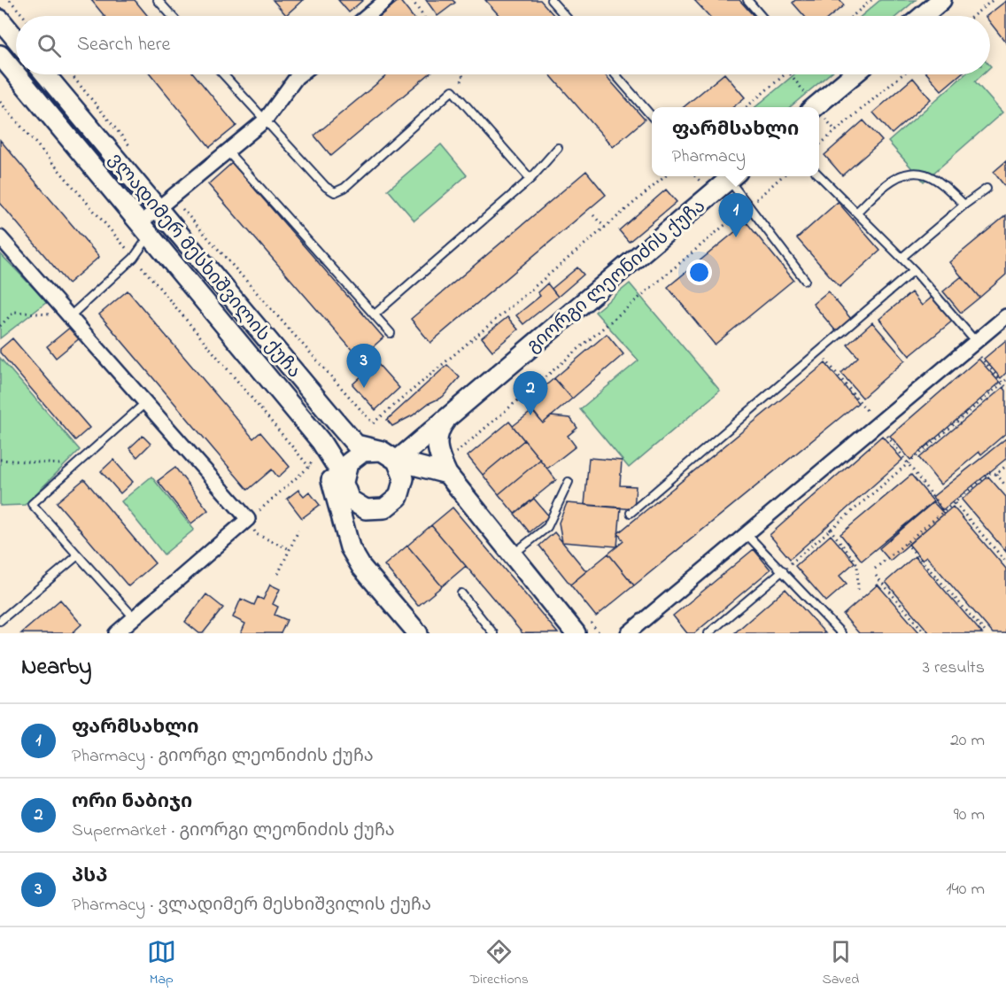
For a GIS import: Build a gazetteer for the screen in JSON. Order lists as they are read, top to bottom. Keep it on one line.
{"streets":{"street":["ვლადიმერ მესხიშვილის ქუჩა","გიორგი ლეონიძის ქუჩა"]},"crossings":[["ვლადიმერ მესხიშვილის ქუჩა","გიორგი ლეონიძის ქუჩა"]],"page":{"search":"Search here","popup":["ფარმსახლი","Pharmacy"],"pins":["1","3","2"],"heading":["Nearby","3 results"],"list":[{"mark":"1","name":"ფარმსახლი","note":"Pharmacy · გიორგი ლეონიძის ქუჩა","value":"20 m"},{"mark":"2","name":"ორი ნაბიჯი","note":"Supermarket · გიორგი ლეონიძის ქუჩა","value":"90 m"},{"mark":"3","name":"პსპ","note":"Pharmacy · ვლადიმერ მესხიშვილის ქუჩა","value":"140 m"}],"nav":["Map","Directions","Saved"]}}
